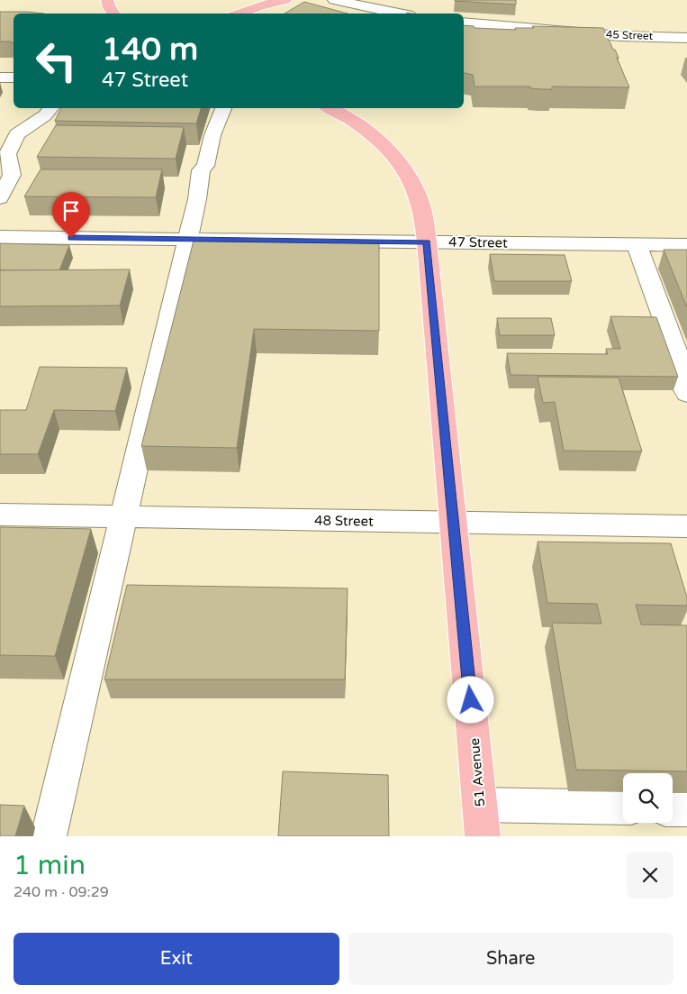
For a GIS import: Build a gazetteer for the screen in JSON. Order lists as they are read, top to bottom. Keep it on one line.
{"streets":{"main road":["51 Avenue"],"street":["45 Street","47 Street","48 Street"]},"crossings":[["47 Street","51 Avenue"],["48 Street","51 Avenue"]],"page":{"turn":["140 m","47 Street"],"heading":["1 min","240 m · 09:29"],"buttons":["Exit","Share"]}}
